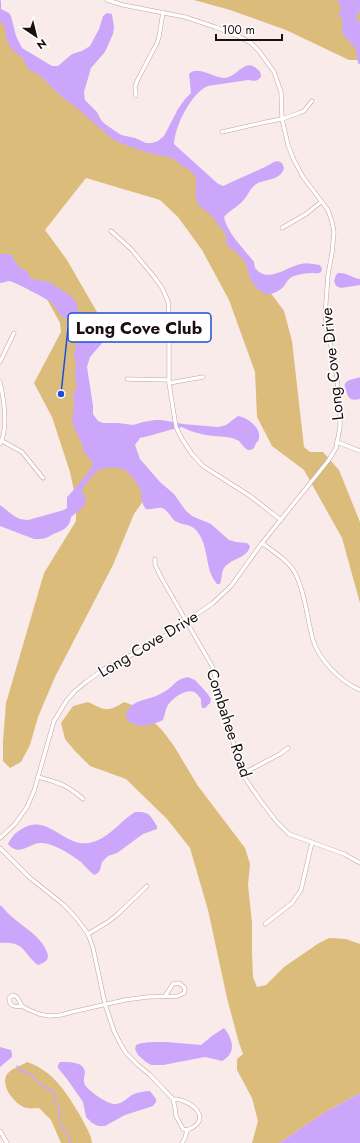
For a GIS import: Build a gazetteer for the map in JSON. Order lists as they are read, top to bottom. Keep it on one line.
{"streets":{"street":["Long Cove Drive","Combahee Road"]},"crossings":[["Long Cove Drive","Combahee Road"]],"places":["Long Cove Club"],"scale_bar":"100 m","north":"bottom right"}
